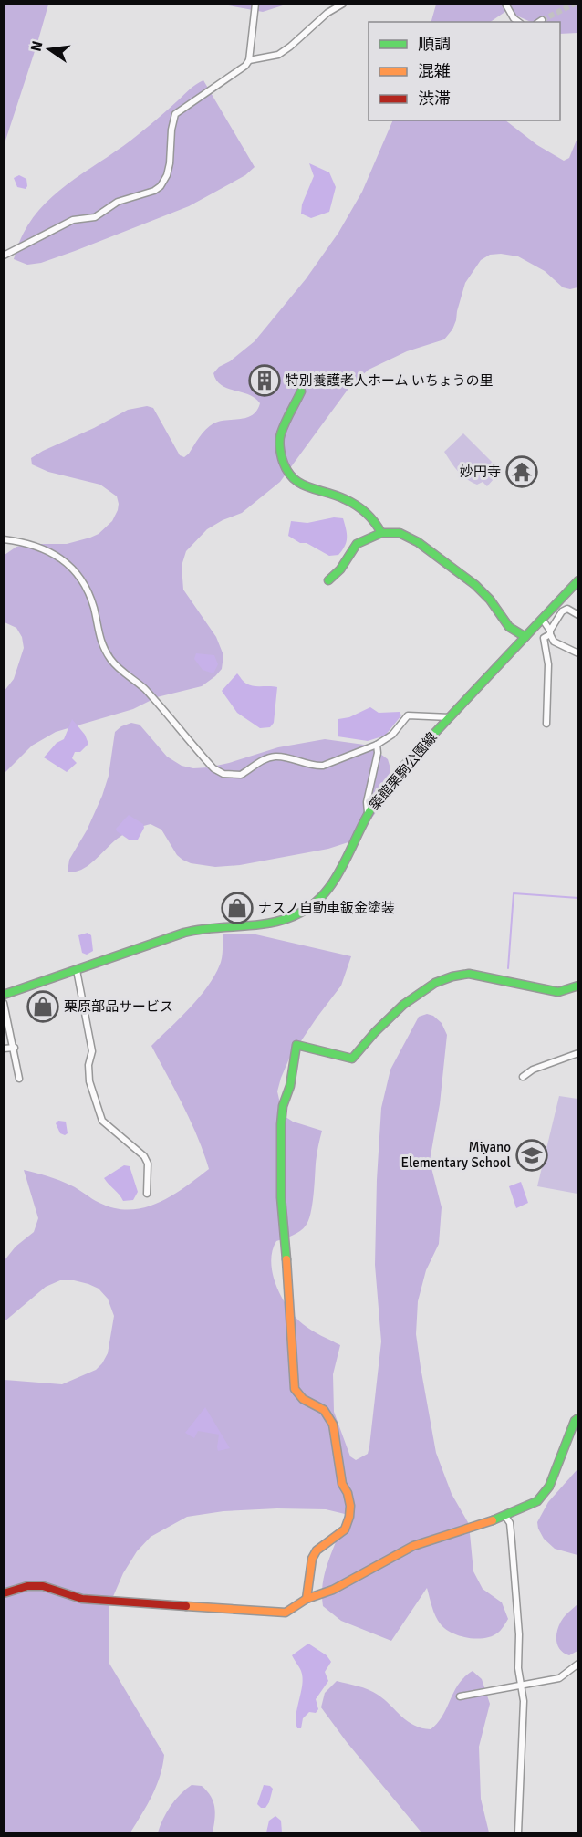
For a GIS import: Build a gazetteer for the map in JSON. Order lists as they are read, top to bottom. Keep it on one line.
{"streets":{"street":["築館栗駒公園線"]},"places":{"building":["特別養護老人ホーム いちょうの里"],"temple":["妙円寺"],"shop":["ナスノ自動車鈑金塗装","栗原部品サービス"],"school or university":["Miyano Elementary School"]},"legend":["順調","混雑","渋滞"],"north":"left"}
